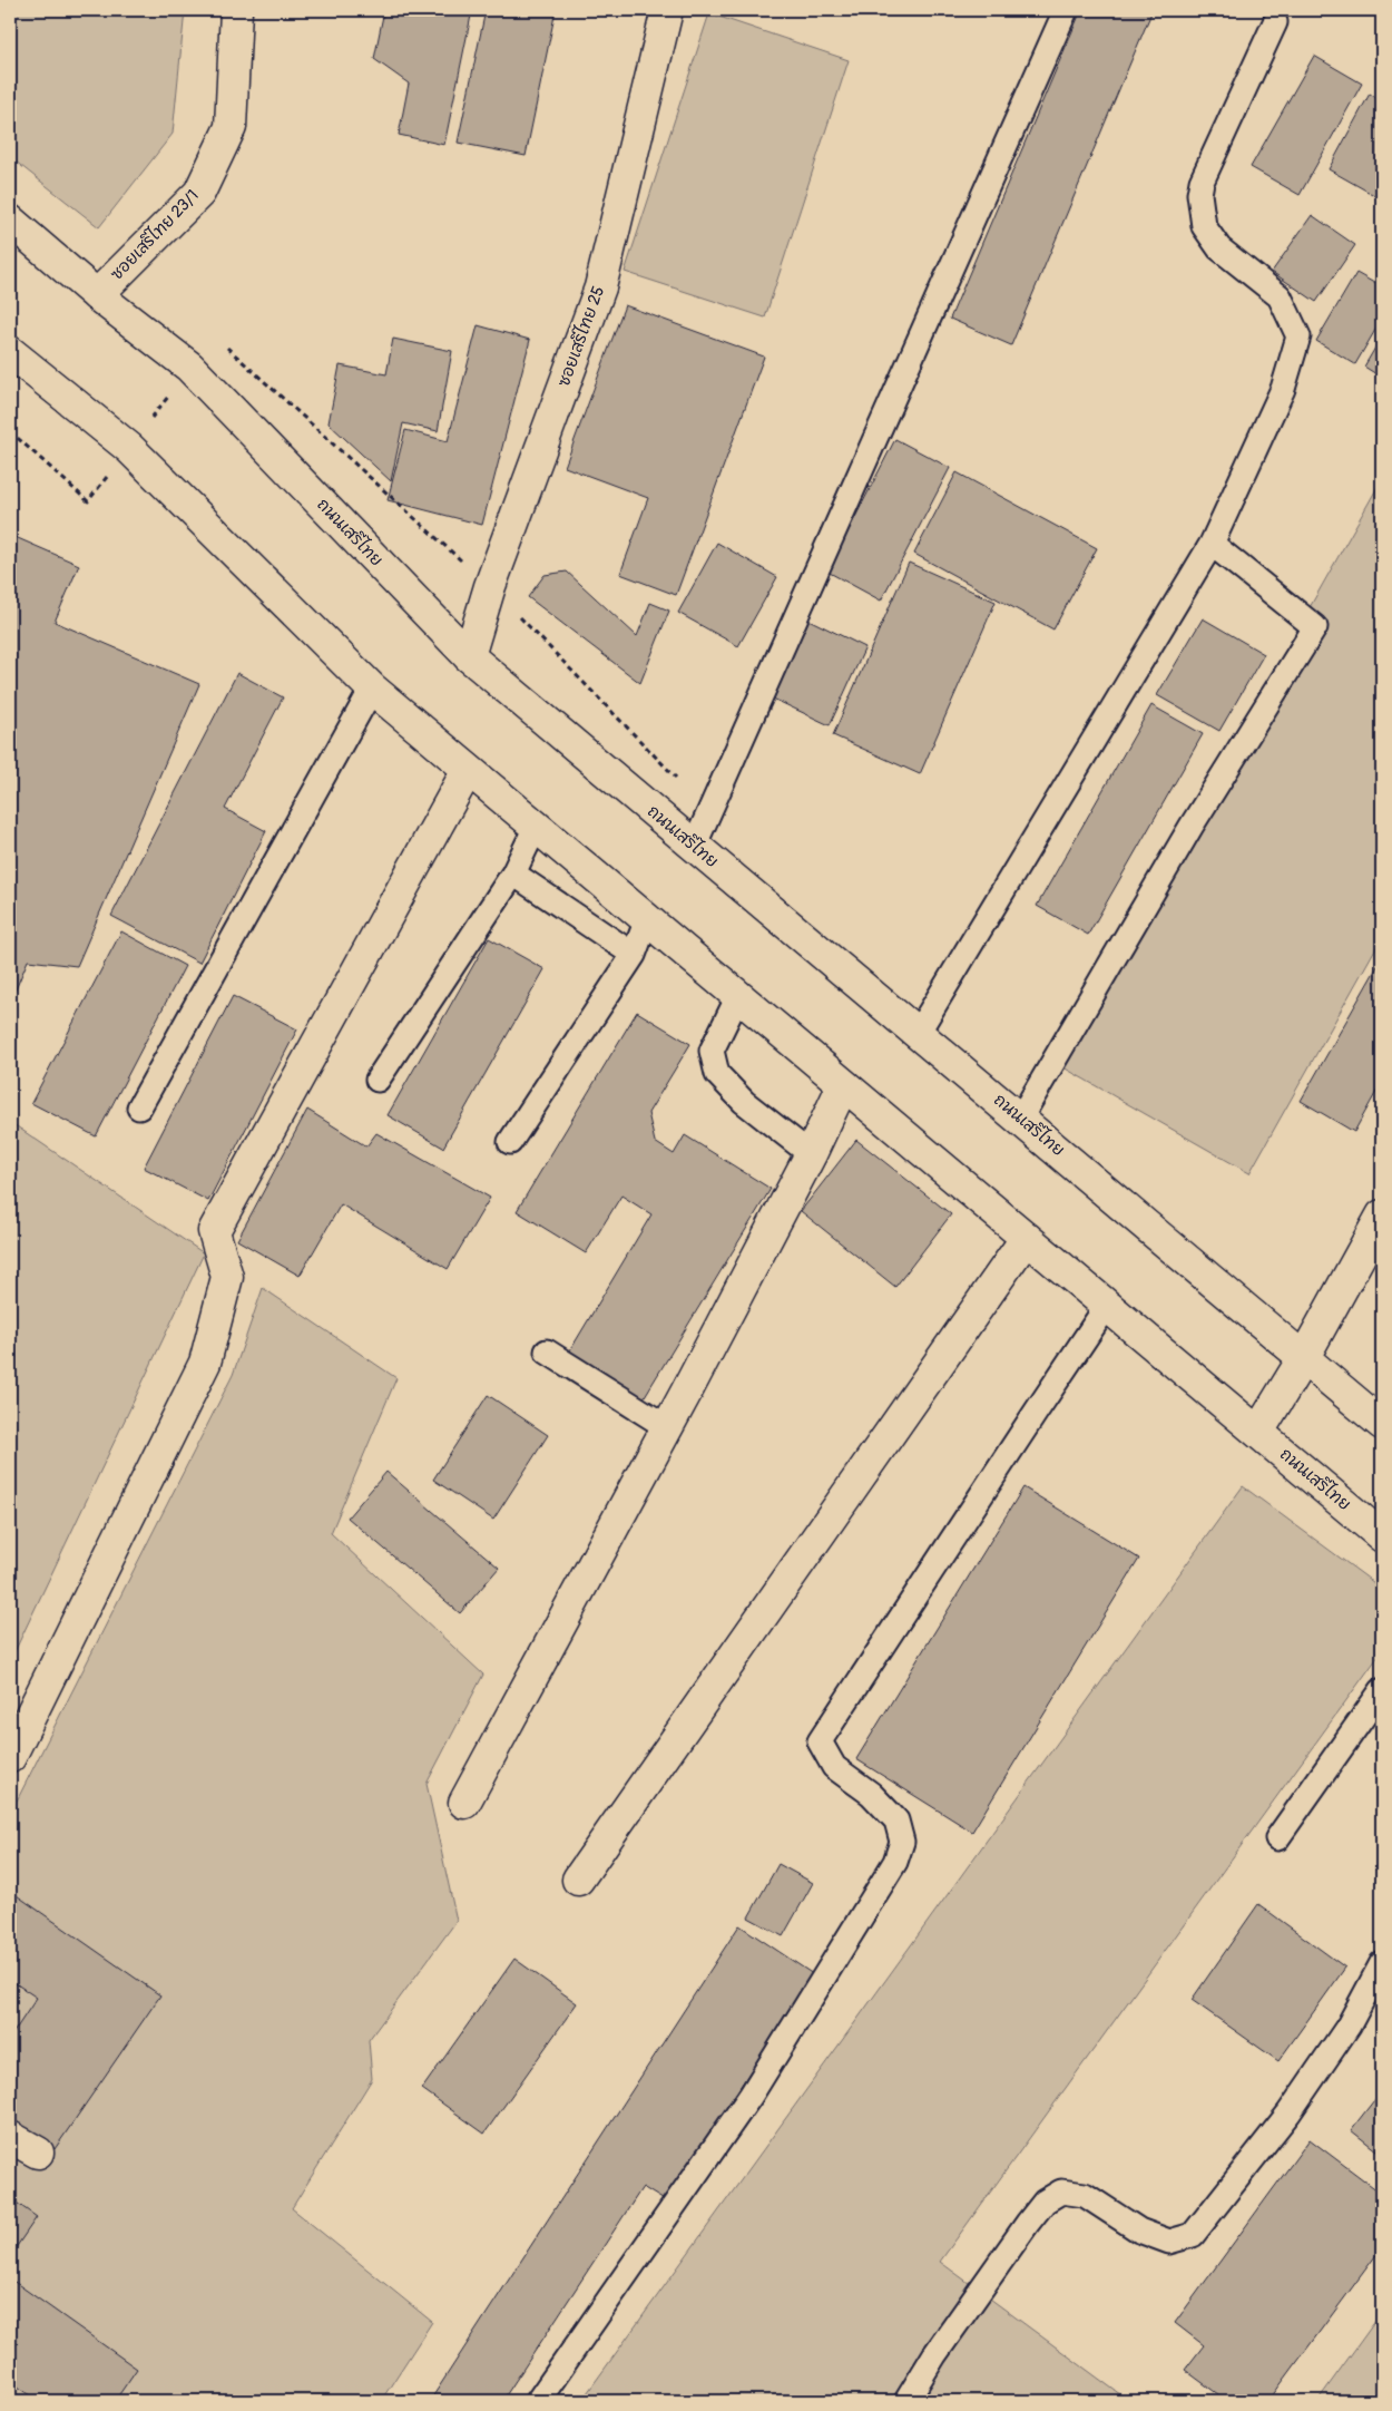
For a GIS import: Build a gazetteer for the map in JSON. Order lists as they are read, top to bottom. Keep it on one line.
{"streets":{"street":["ซอยเสรีไทย 23/1","ซอยเสรีไทย 25","ถนนเสรีไทย"]},"crossings":[["ซอยเสรีไทย 23/1","ถนนเสรีไทย"],["ซอยเสรีไทย 25","ถนนเสรีไทย"]]}
